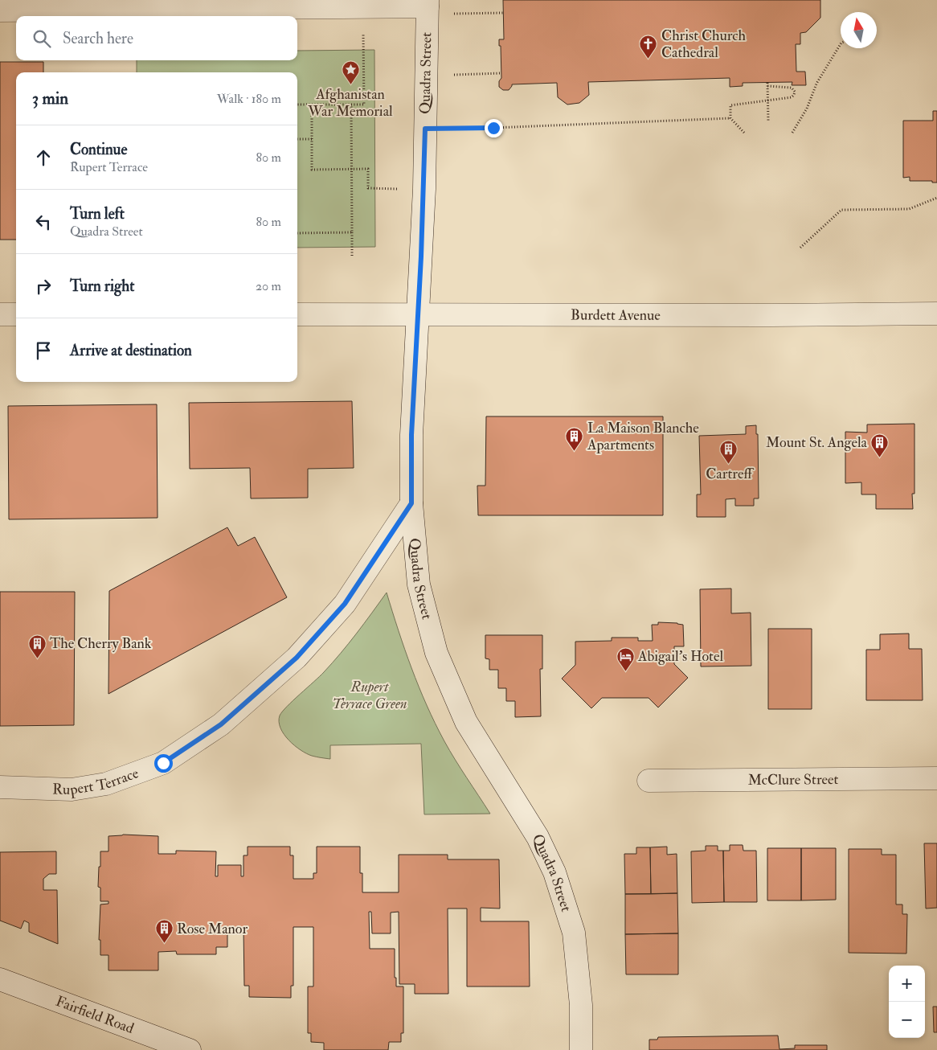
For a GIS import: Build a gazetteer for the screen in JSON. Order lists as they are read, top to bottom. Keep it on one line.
{"streets":{"street":["Quadra Street","Burdett Avenue","Rupert Terrace","McClure Street","Fairfield Road"]},"crossings":[["Quadra Street","Burdett Avenue"],["Quadra Street","Rupert Terrace"]],"parks":["Rupert Terrace Green"],"places":{"church":["Christ Church Cathedral"],"place":["Afghanistan War Memorial"],"building":["La Maison Blanche Apartments","Mount St. Angela","Cartreff","The Cherry Bank","Rose Manor"],"hotel":["Abigail's Hotel"]},"north":"top","page":{"search":"Search here","heading":["3 min","Walk · 180 m"],"list":[["Continue","Rupert Terrace","80 m"],["Turn left","Quadra Street","80 m"],["Turn right","20 m"],"Arrive at destination"],"map_buttons":["+","−"]}}
